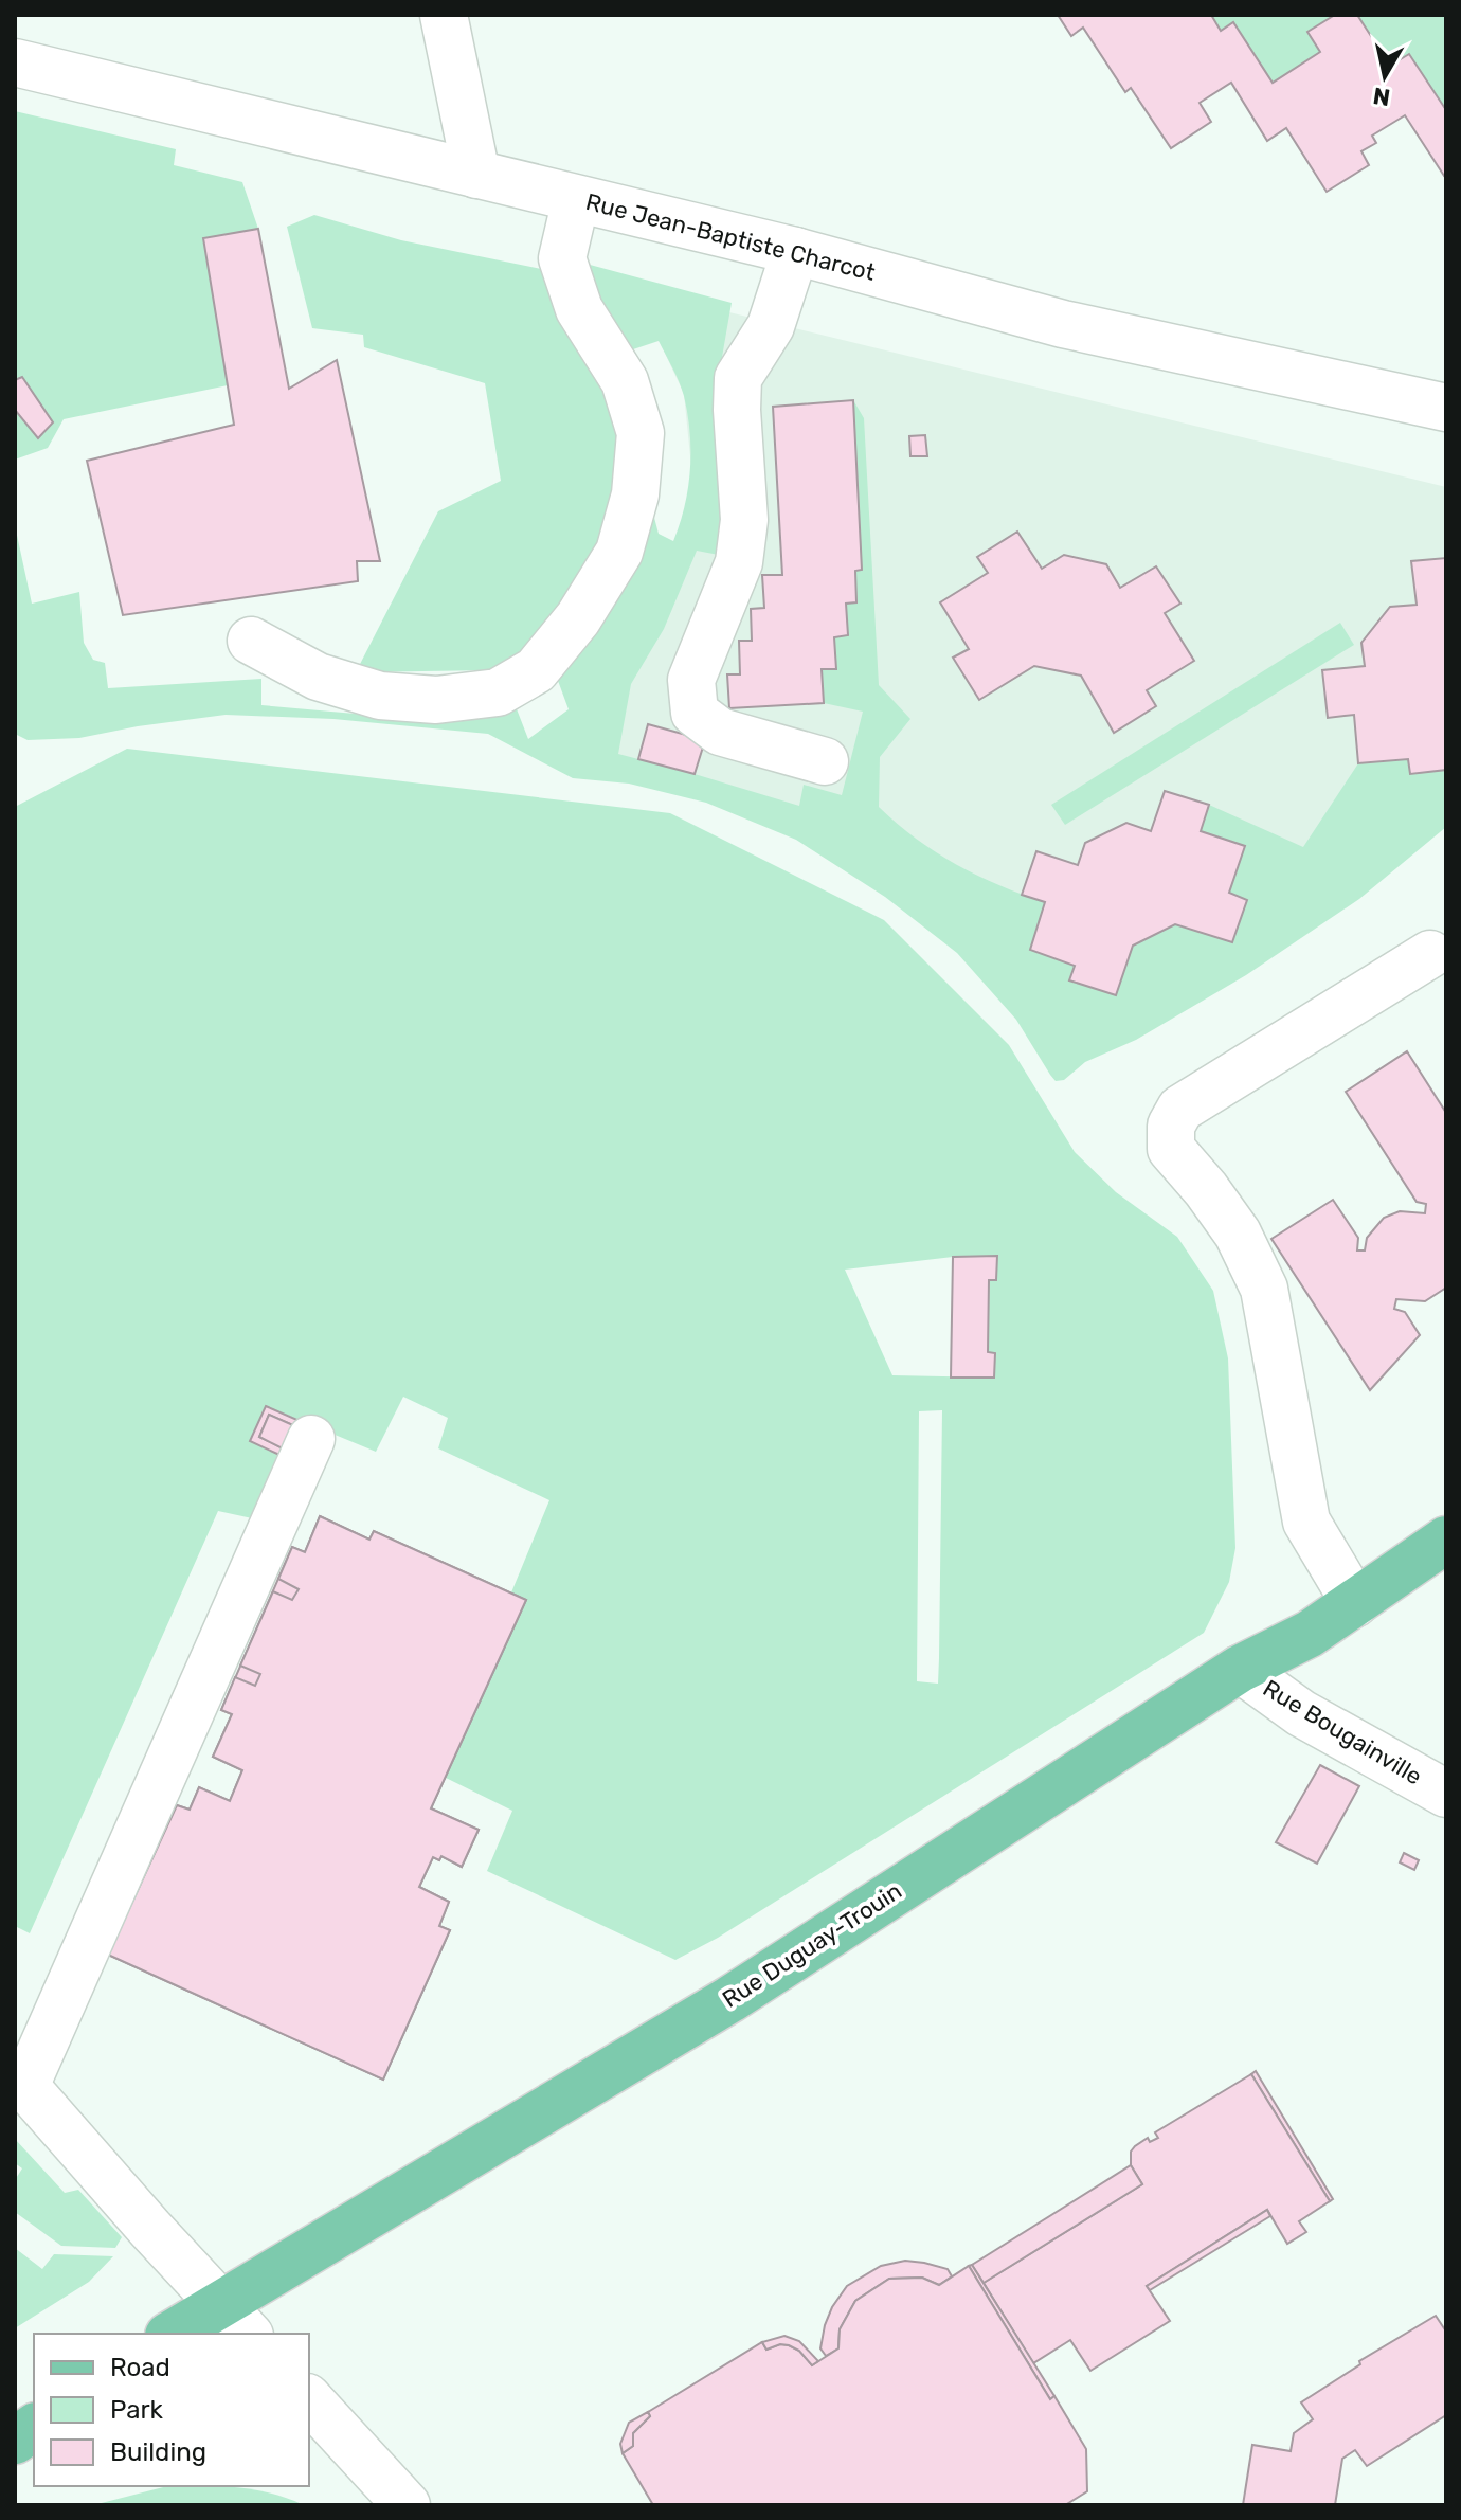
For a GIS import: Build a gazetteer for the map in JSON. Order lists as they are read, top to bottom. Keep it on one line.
{"streets":{"main road":["Rue Duguay-Trouin"],"street":["Rue Jean-Baptiste Charcot","Rue Bougainville"]},"crossings":[["Rue Bougainville","Rue Duguay-Trouin"]],"legend":["Road","Park","Building"],"north":"bottom"}
